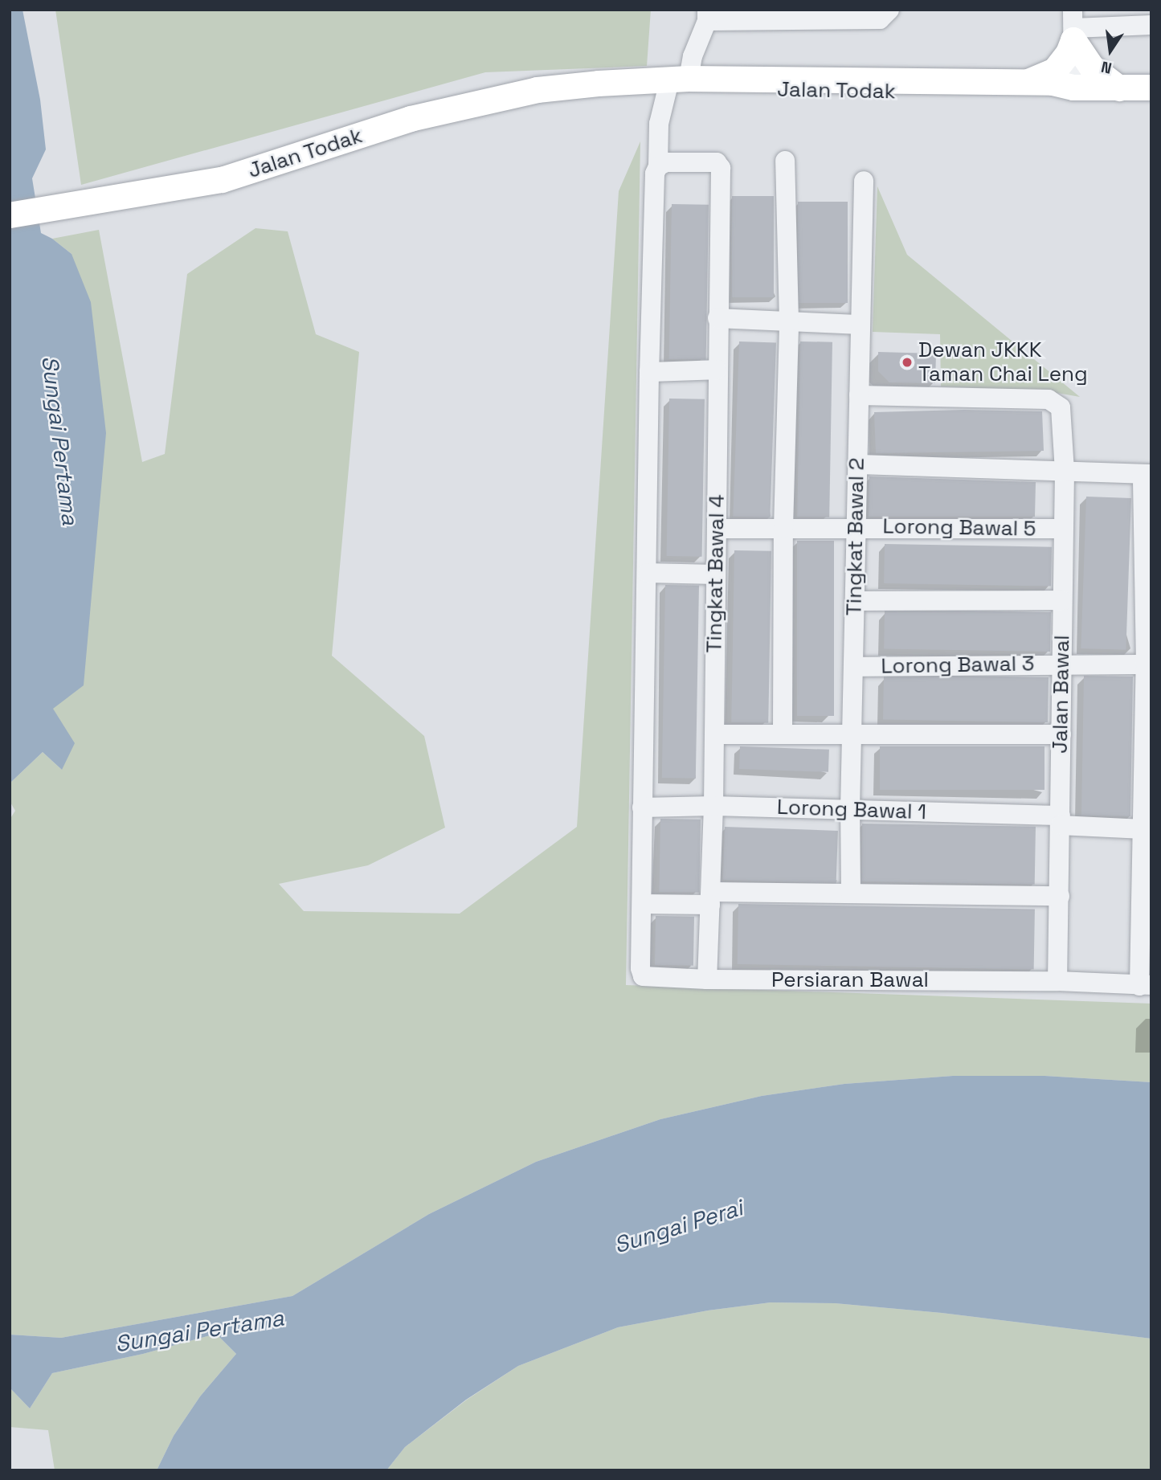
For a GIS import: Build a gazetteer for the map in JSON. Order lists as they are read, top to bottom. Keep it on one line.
{"streets":{"main road":["Jalan Todak"],"street":["Lorong Bawal 5","Tingkat Bawal 2","Tingkat Bawal 4","Lorong Bawal 3","Jalan Bawal","Lorong Bawal 1","Persiaran Bawal"]},"crossings":[["Lorong Bawal 5","Tingkat Bawal 2"],["Lorong Bawal 5","Tingkat Bawal 4"],["Lorong Bawal 5","Jalan Bawal"],["Tingkat Bawal 2","Lorong Bawal 3"],["Tingkat Bawal 2","Jalan Bawal"],["Tingkat Bawal 2","Lorong Bawal 1"],["Tingkat Bawal 4","Lorong Bawal 1"],["Tingkat Bawal 4","Persiaran Bawal"],["Lorong Bawal 3","Jalan Bawal"],["Jalan Bawal","Lorong Bawal 1"],["Jalan Bawal","Persiaran Bawal"]],"water":["Sungai Pertama","Sungai Perai"],"places":["Dewan JKKK Taman Chai Leng"],"north":"bottom"}
